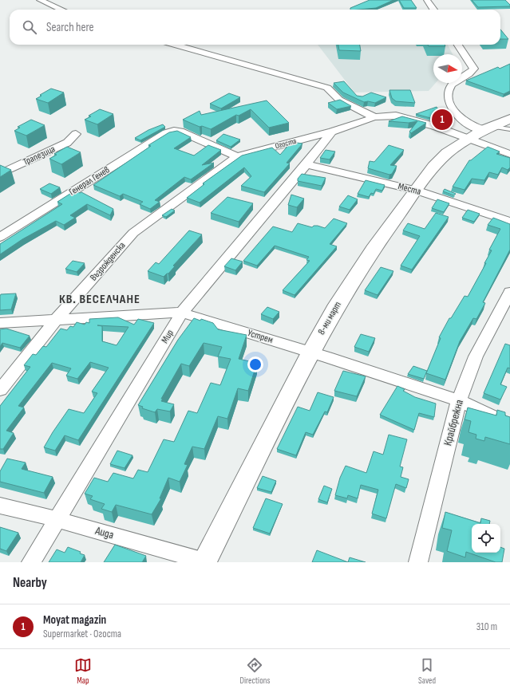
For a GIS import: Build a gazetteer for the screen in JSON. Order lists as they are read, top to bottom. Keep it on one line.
{"streets":{"main road":["8-ми март"],"street":["Огоста","Трапезица","Генерал Генев","Места","Възрожденска","Мир","Устрем","Крайбрежна","Аида"]},"crossings":[["Огоста","Генерал Генев"],["Огоста","Възрожденска"],["Огоста","8-ми март"],["Огоста","Мир"],["Генерал Генев","Възрожденска"],["Места","8-ми март"],["Места","Мир"],["Възрожденска","Устрем"],["8-ми март","Устрем"],["8-ми март","Аида"],["Мир","Устрем"],["Мир","Аида"],["Устрем","Крайбрежна"]],"districts":["КВ. ВЕСЕЛЧАНЕ"],"north":"right","page":{"search":"Search here","pins":"1","heading":"Nearby","list":[{"mark":"1","name":"Moyat magazin","note":"Supermarket · Огоста","value":"310 m"}],"nav":["Map","Directions","Saved"]}}
